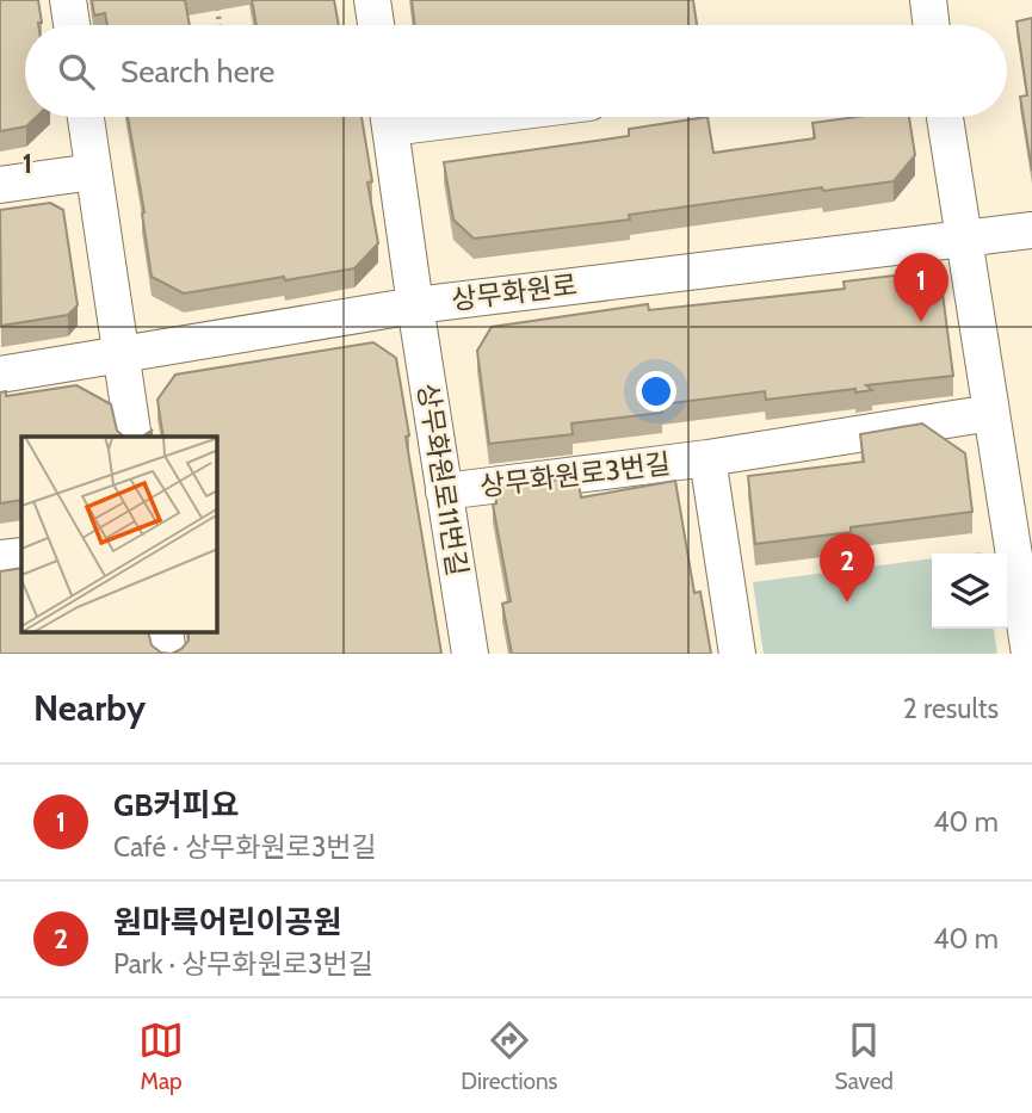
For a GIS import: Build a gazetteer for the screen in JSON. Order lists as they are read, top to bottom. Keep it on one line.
{"streets":{"street":["상무화원로","상무화원로3번길","상무화원로11번길"]},"crossings":[["상무화원로","상무화원로11번길"],["상무화원로3번길","상무화원로11번길"]],"page":{"search":"Search here","pins":["1","2"],"heading":["Nearby","2 results"],"list":[{"mark":"1","name":"GB커피요","note":"Café · 상무화원로3번길","value":"40 m"},{"mark":"2","name":"원마륵어린이공원","note":"Park · 상무화원로3번길","value":"40 m"}],"nav":["Map","Directions","Saved"]},"grid":{"rows":["1"]}}
